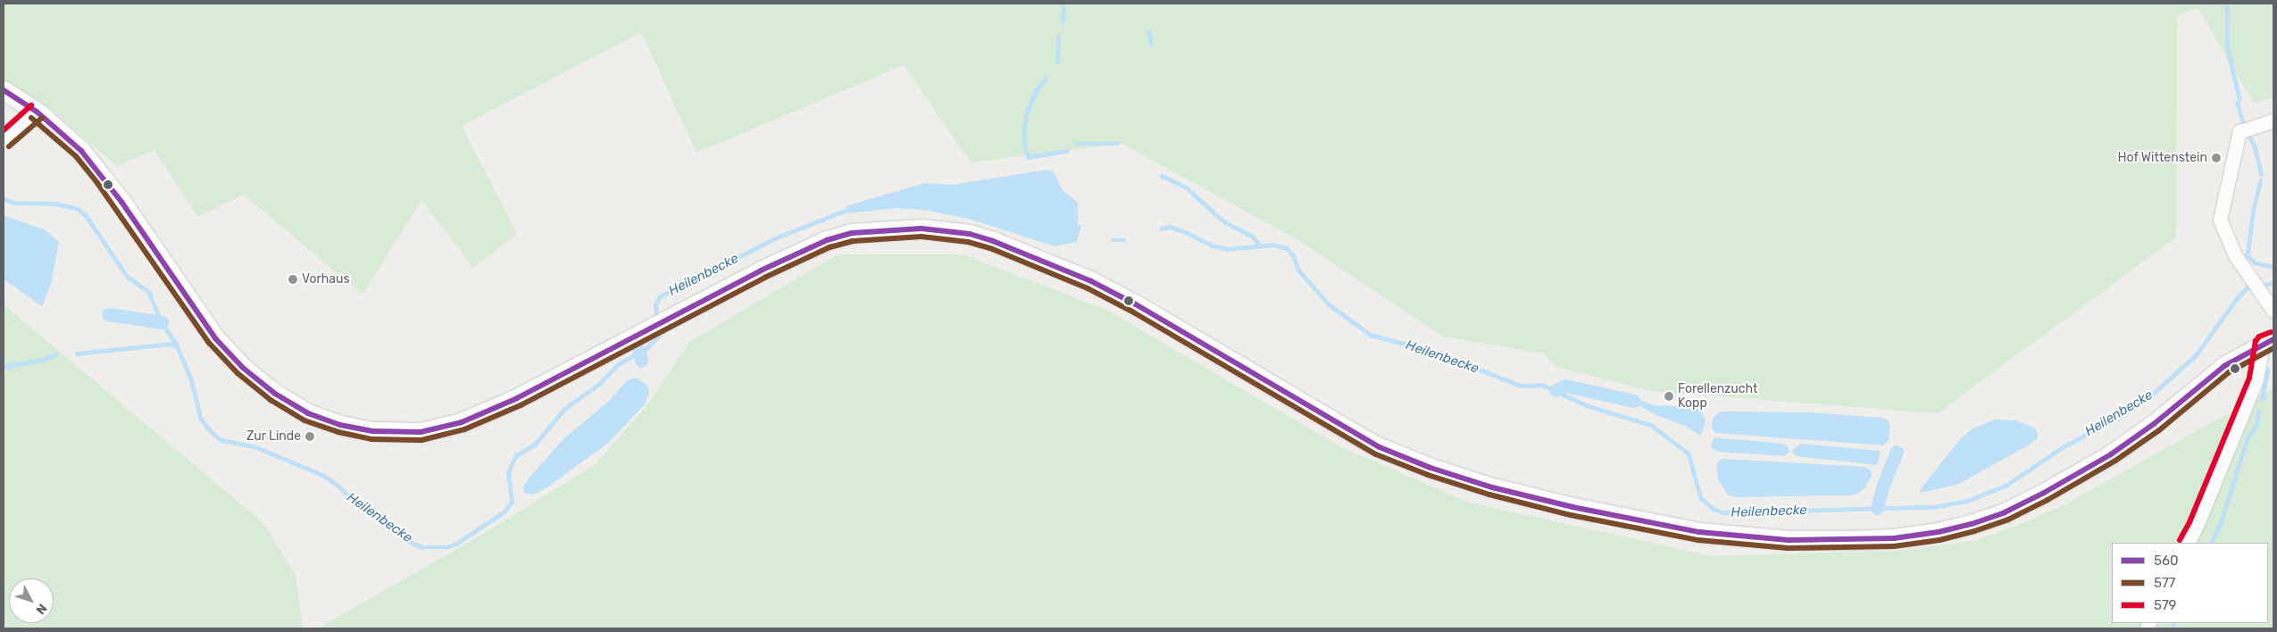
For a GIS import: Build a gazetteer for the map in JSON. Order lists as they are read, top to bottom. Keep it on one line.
{"water":["Heilenbecke"],"places":["Hof Wittenstein","Vorhaus","Forellenzucht Kopp","Zur Linde"],"lines":["transit line 560","transit line 579","transit line 577"],"legend":["560","577","579"],"north":"bottom right"}
